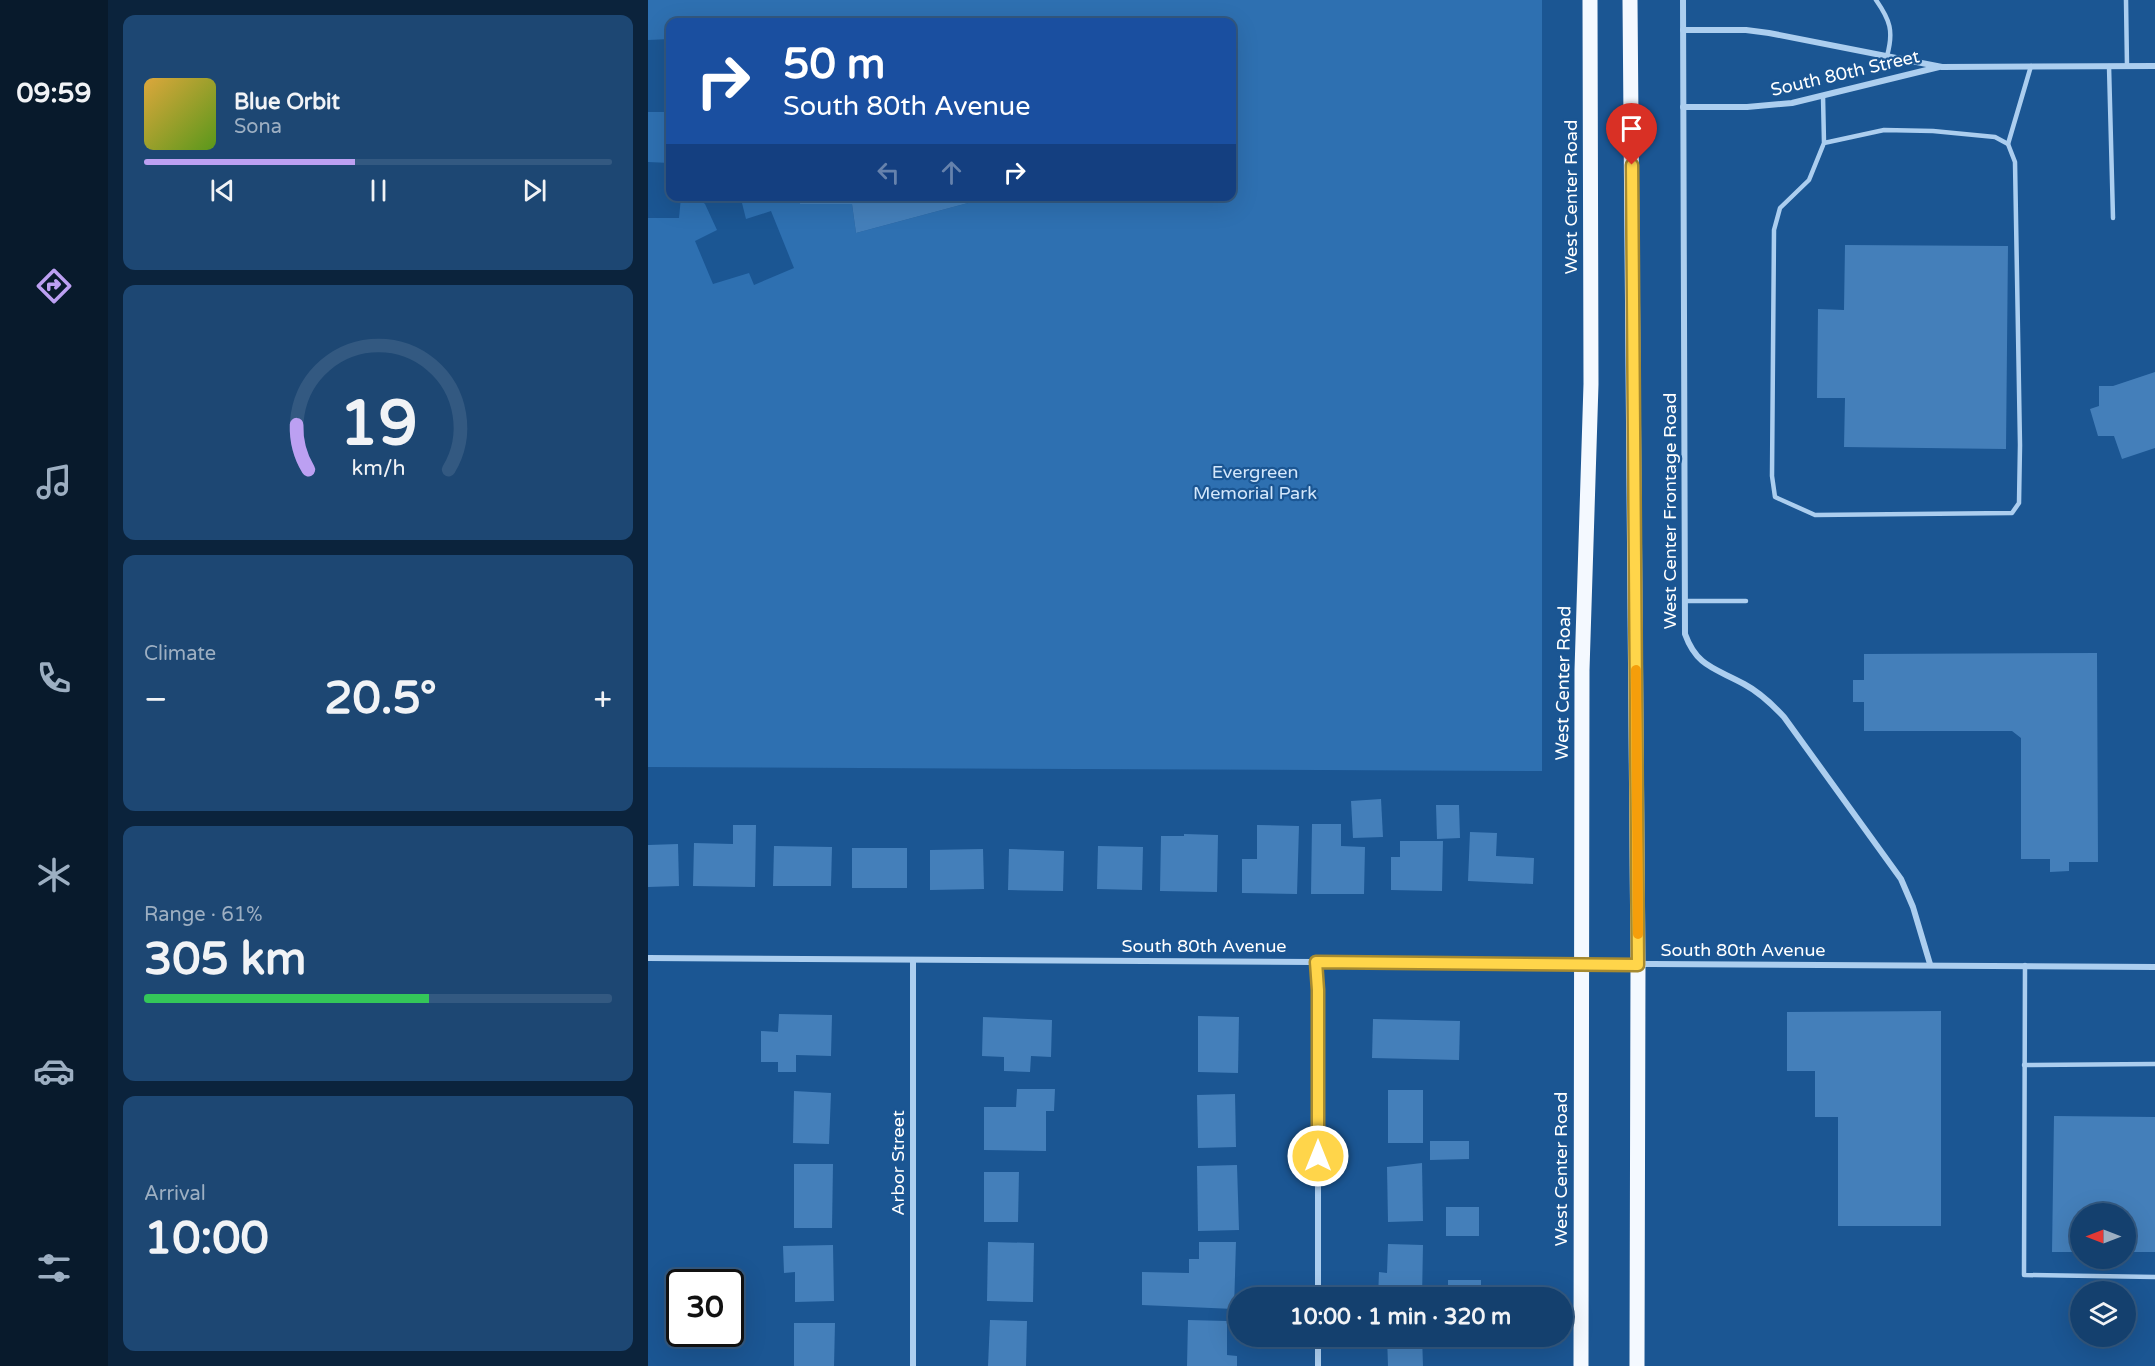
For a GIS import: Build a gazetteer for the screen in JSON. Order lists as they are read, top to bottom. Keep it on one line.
{"streets":{"main road":["West Center Road"],"street":["South 80th Street","West Center Frontage Road","South 80th Avenue","Arbor Street"]},"crossings":[["South 80th Street","West Center Frontage Road"],["West Center Road","South 80th Avenue"],["West Center Frontage Road","South 80th Avenue"],["South 80th Avenue","Arbor Street"]],"parks":["Evergreen Memorial Park"],"north":"left","page":{"tabs":"09:59","turn":["50 m","South 80th Avenue"],"song":["Blue Orbit","Sona"],"tile":["Climate",["Range · 61%","305 km"],["Arrival","10:00"]],"heat":["−","20.5°","+"],"limit":"30","trip":"10:00 · 1 min · 320 m","gauge":["19","km/h"]}}
